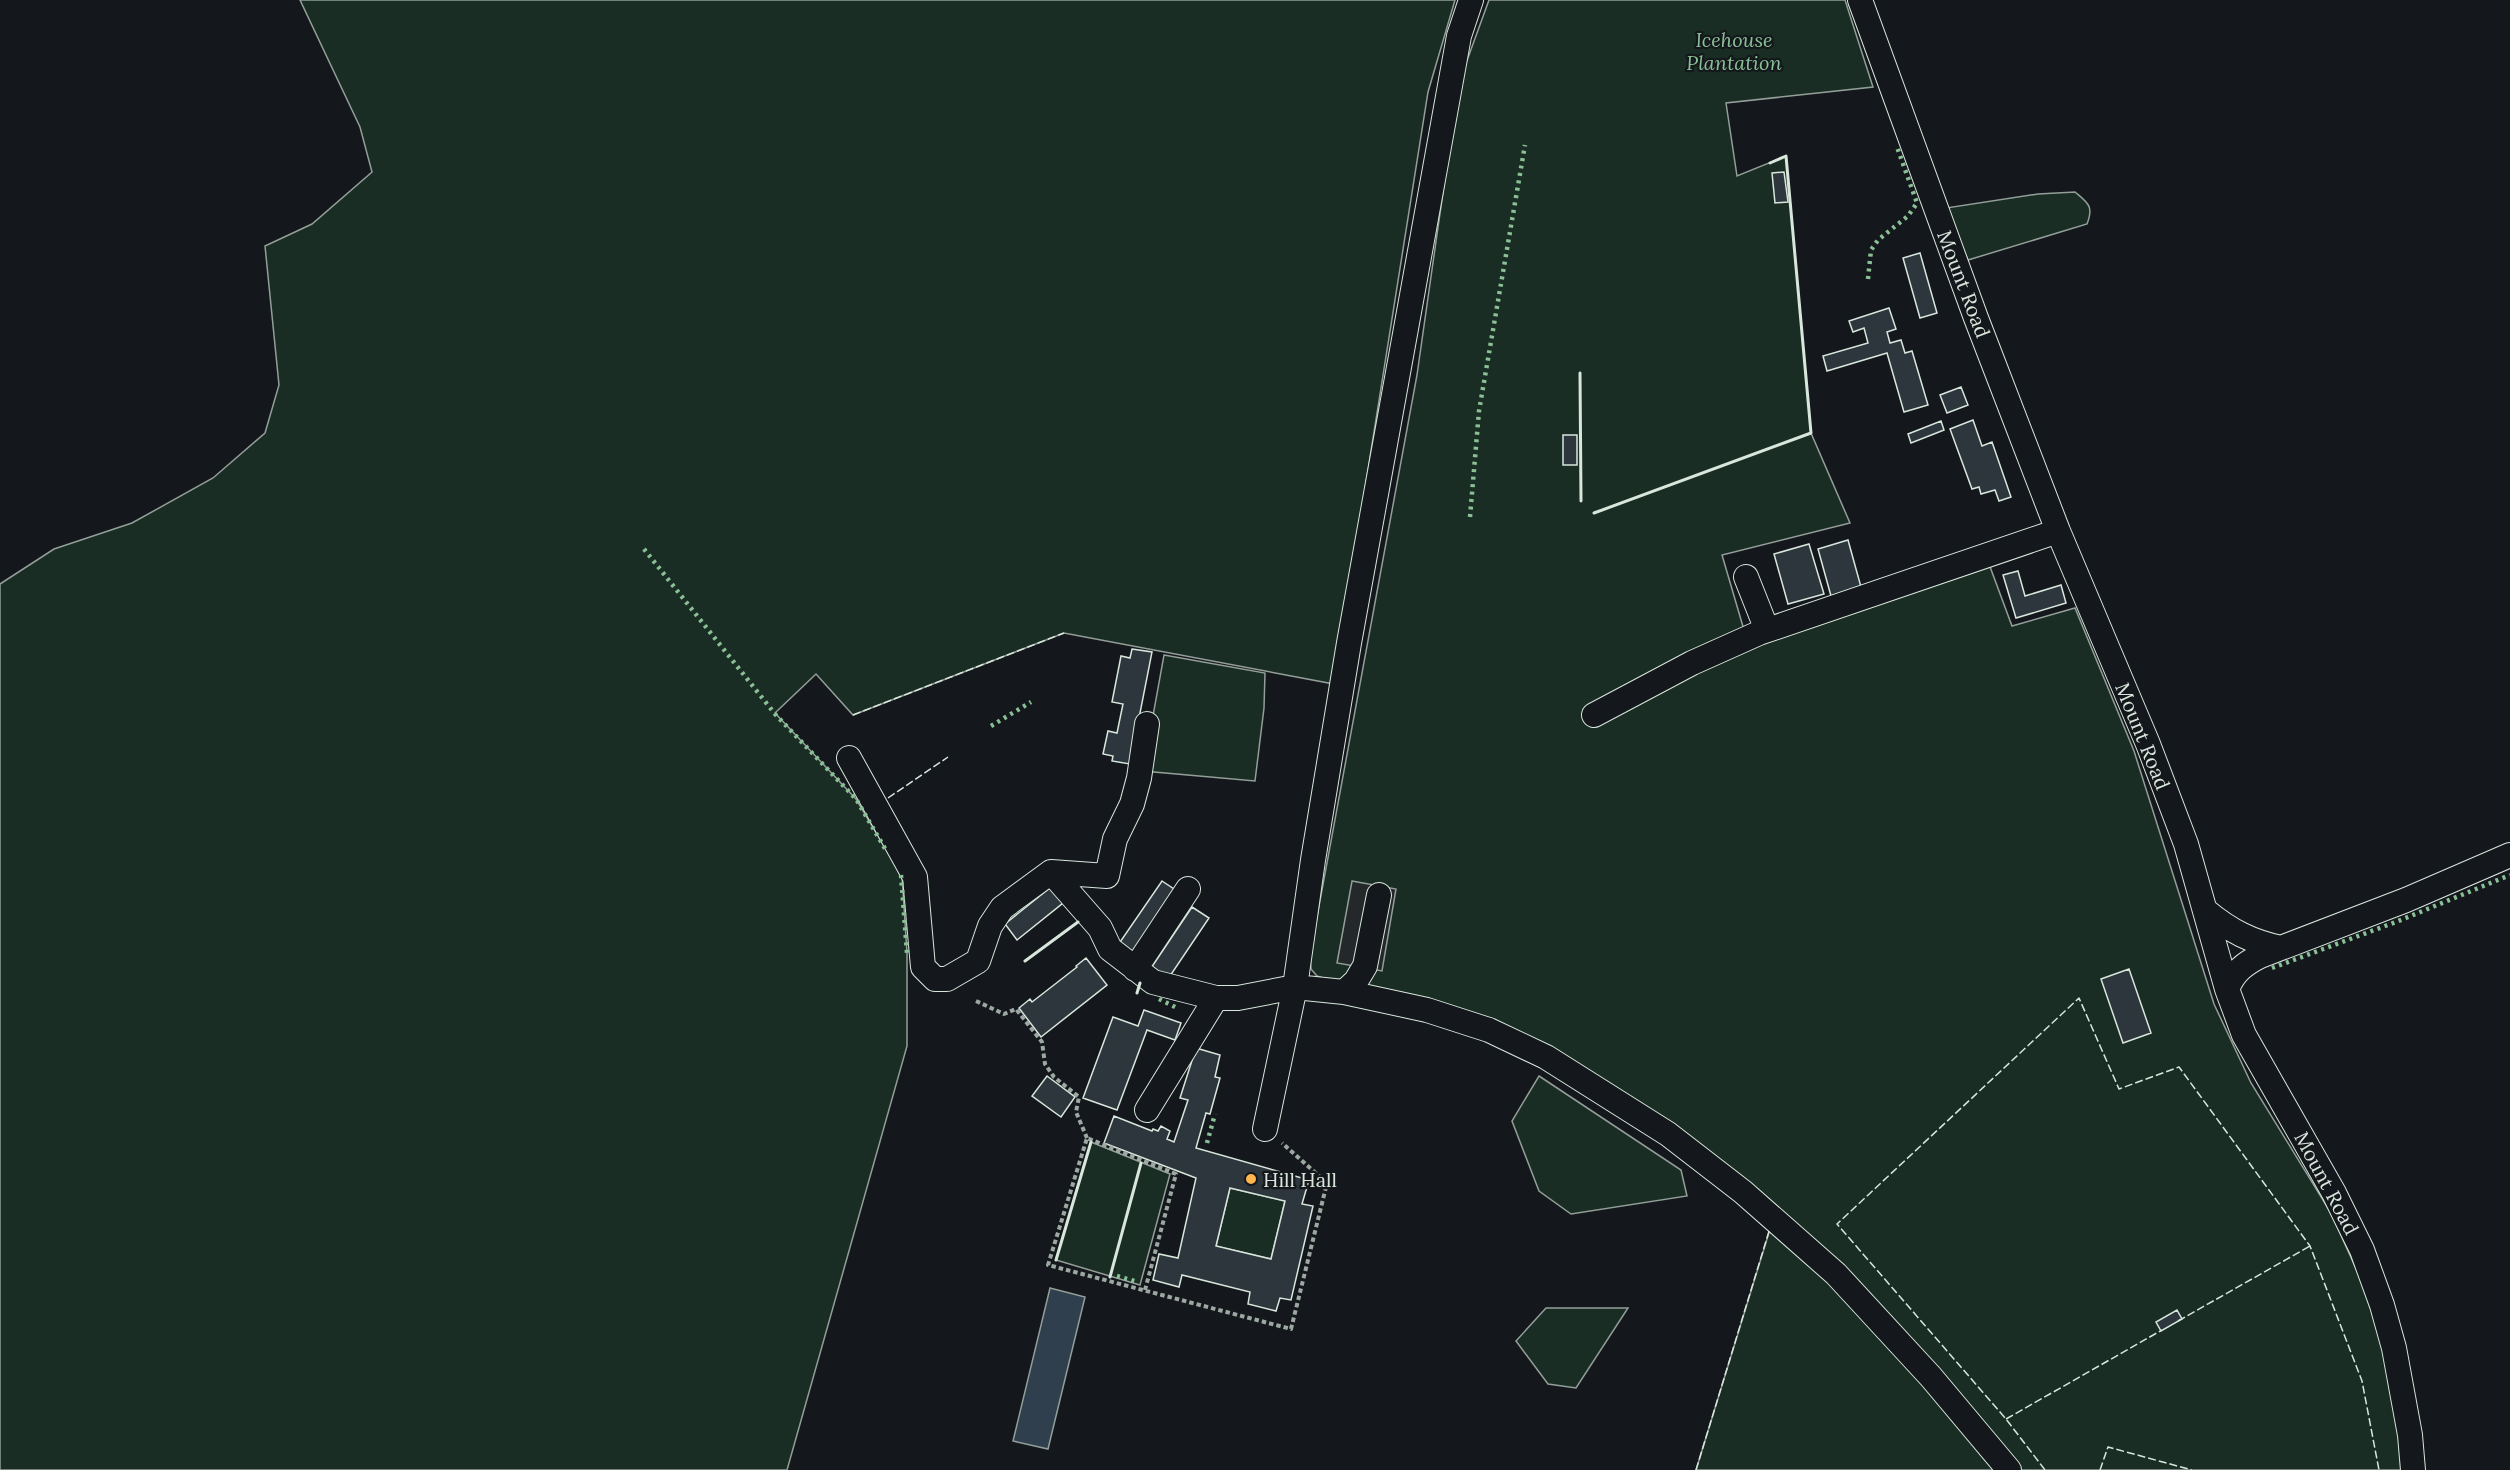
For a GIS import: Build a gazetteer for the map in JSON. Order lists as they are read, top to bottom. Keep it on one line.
{"streets":{"street":["Mount Road"]},"parks":["Icehouse Plantation"],"places":["Hill Hall"]}
